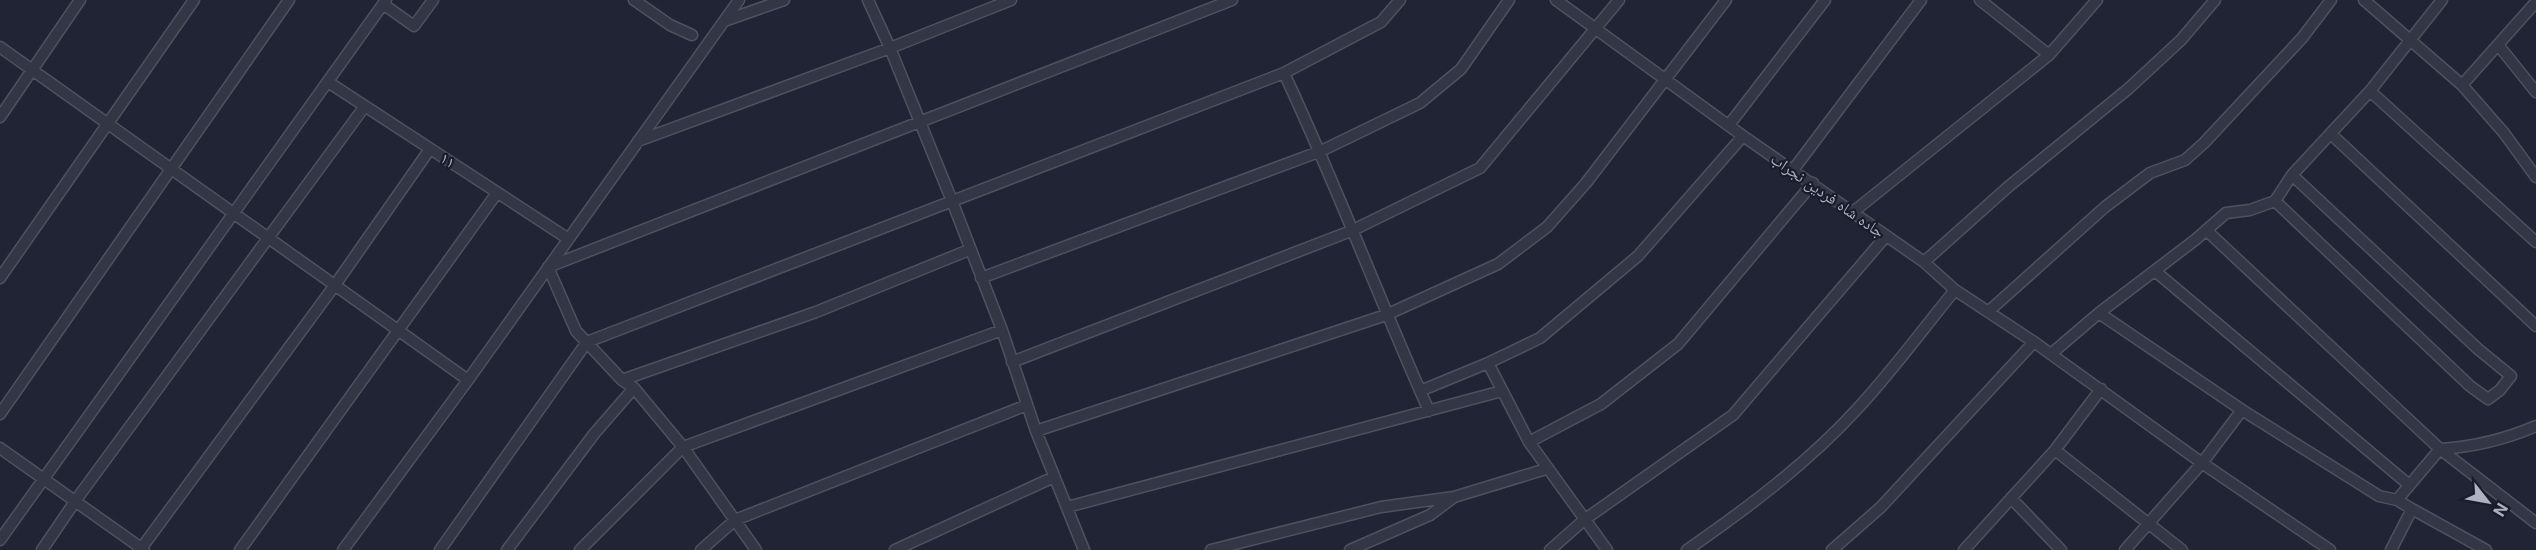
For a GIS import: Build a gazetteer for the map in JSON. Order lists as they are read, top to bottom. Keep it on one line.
{"streets":{"street":["۱۱","جاده شاه فردین نجراب"]},"north":"bottom right"}
